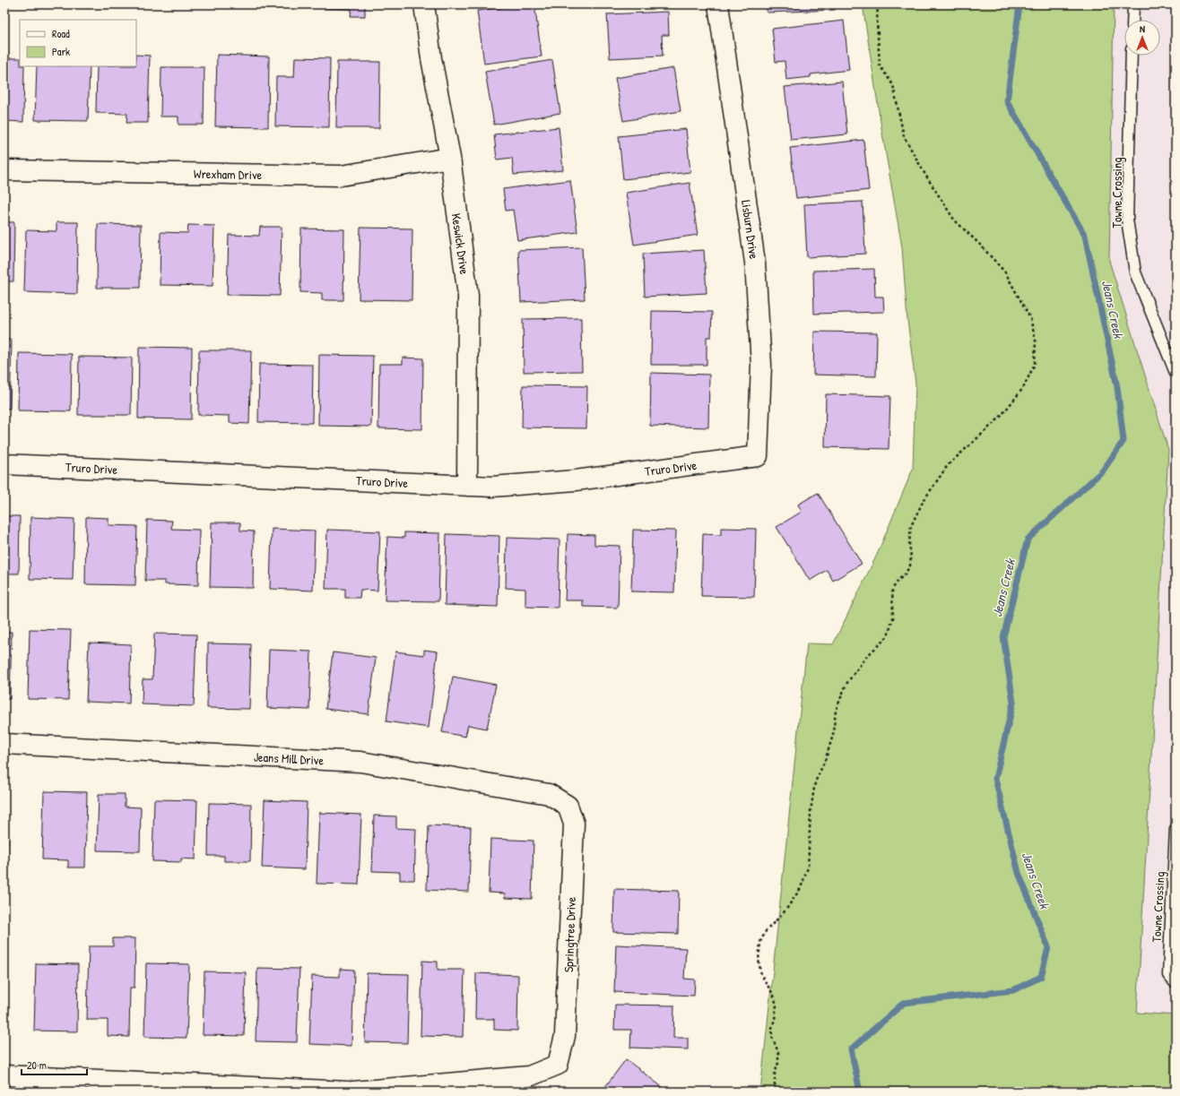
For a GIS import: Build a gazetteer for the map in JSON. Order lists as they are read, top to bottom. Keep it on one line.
{"streets":{"street":["Wrexham Drive","Lisburn Drive","Keswick Drive","Truro Drive","Jeans Mill Drive","Springtree Drive"],"lane":["Towne Crossing"]},"crossings":[["Wrexham Drive","Keswick Drive"],["Lisburn Drive","Truro Drive"],["Keswick Drive","Truro Drive"],["Jeans Mill Drive","Springtree Drive"]],"water":["Jeans Creek"],"legend":["Road","Park"],"scale_bar":"20 m","north":"top"}
